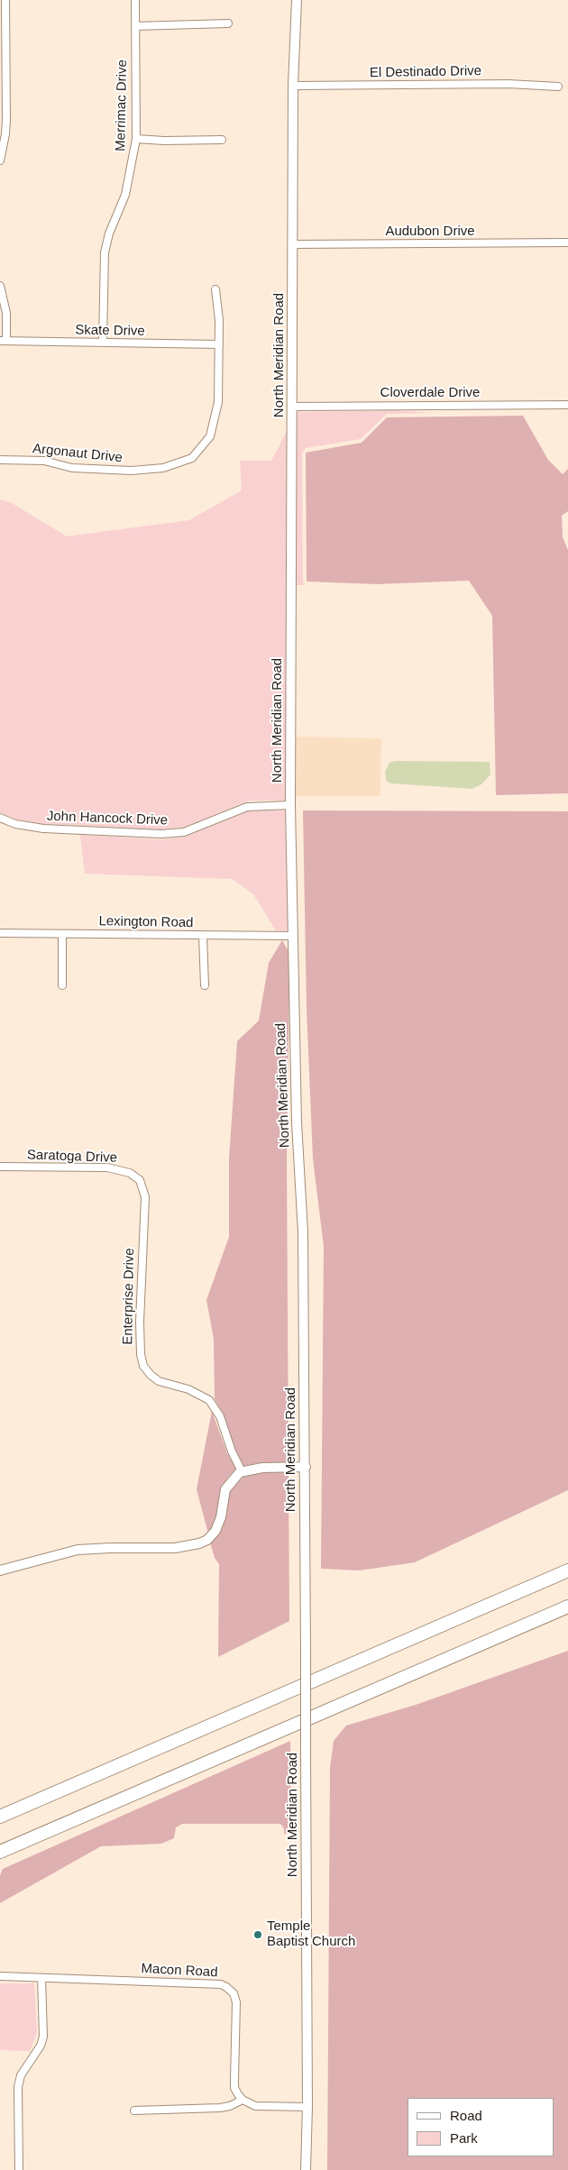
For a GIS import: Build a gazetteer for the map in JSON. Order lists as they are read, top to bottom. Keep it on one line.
{"streets":{"main road":["North Meridian Road"],"street":["El Destinado Drive","Merrimac Drive","Audubon Drive","Skate Drive","Cloverdale Drive","Argonaut Drive","John Hancock Drive","Lexington Road","Saratoga Drive","Enterprise Drive","Macon Road"]},"crossings":[["El Destinado Drive","North Meridian Road"],["Merrimac Drive","Skate Drive"],["Audubon Drive","North Meridian Road"],["Skate Drive","Argonaut Drive"],["North Meridian Road","Cloverdale Drive"],["North Meridian Road","John Hancock Drive"],["North Meridian Road","Lexington Road"],["Saratoga Drive","Enterprise Drive"]],"places":["Temple Baptist Church"],"legend":["Road","Park"]}
